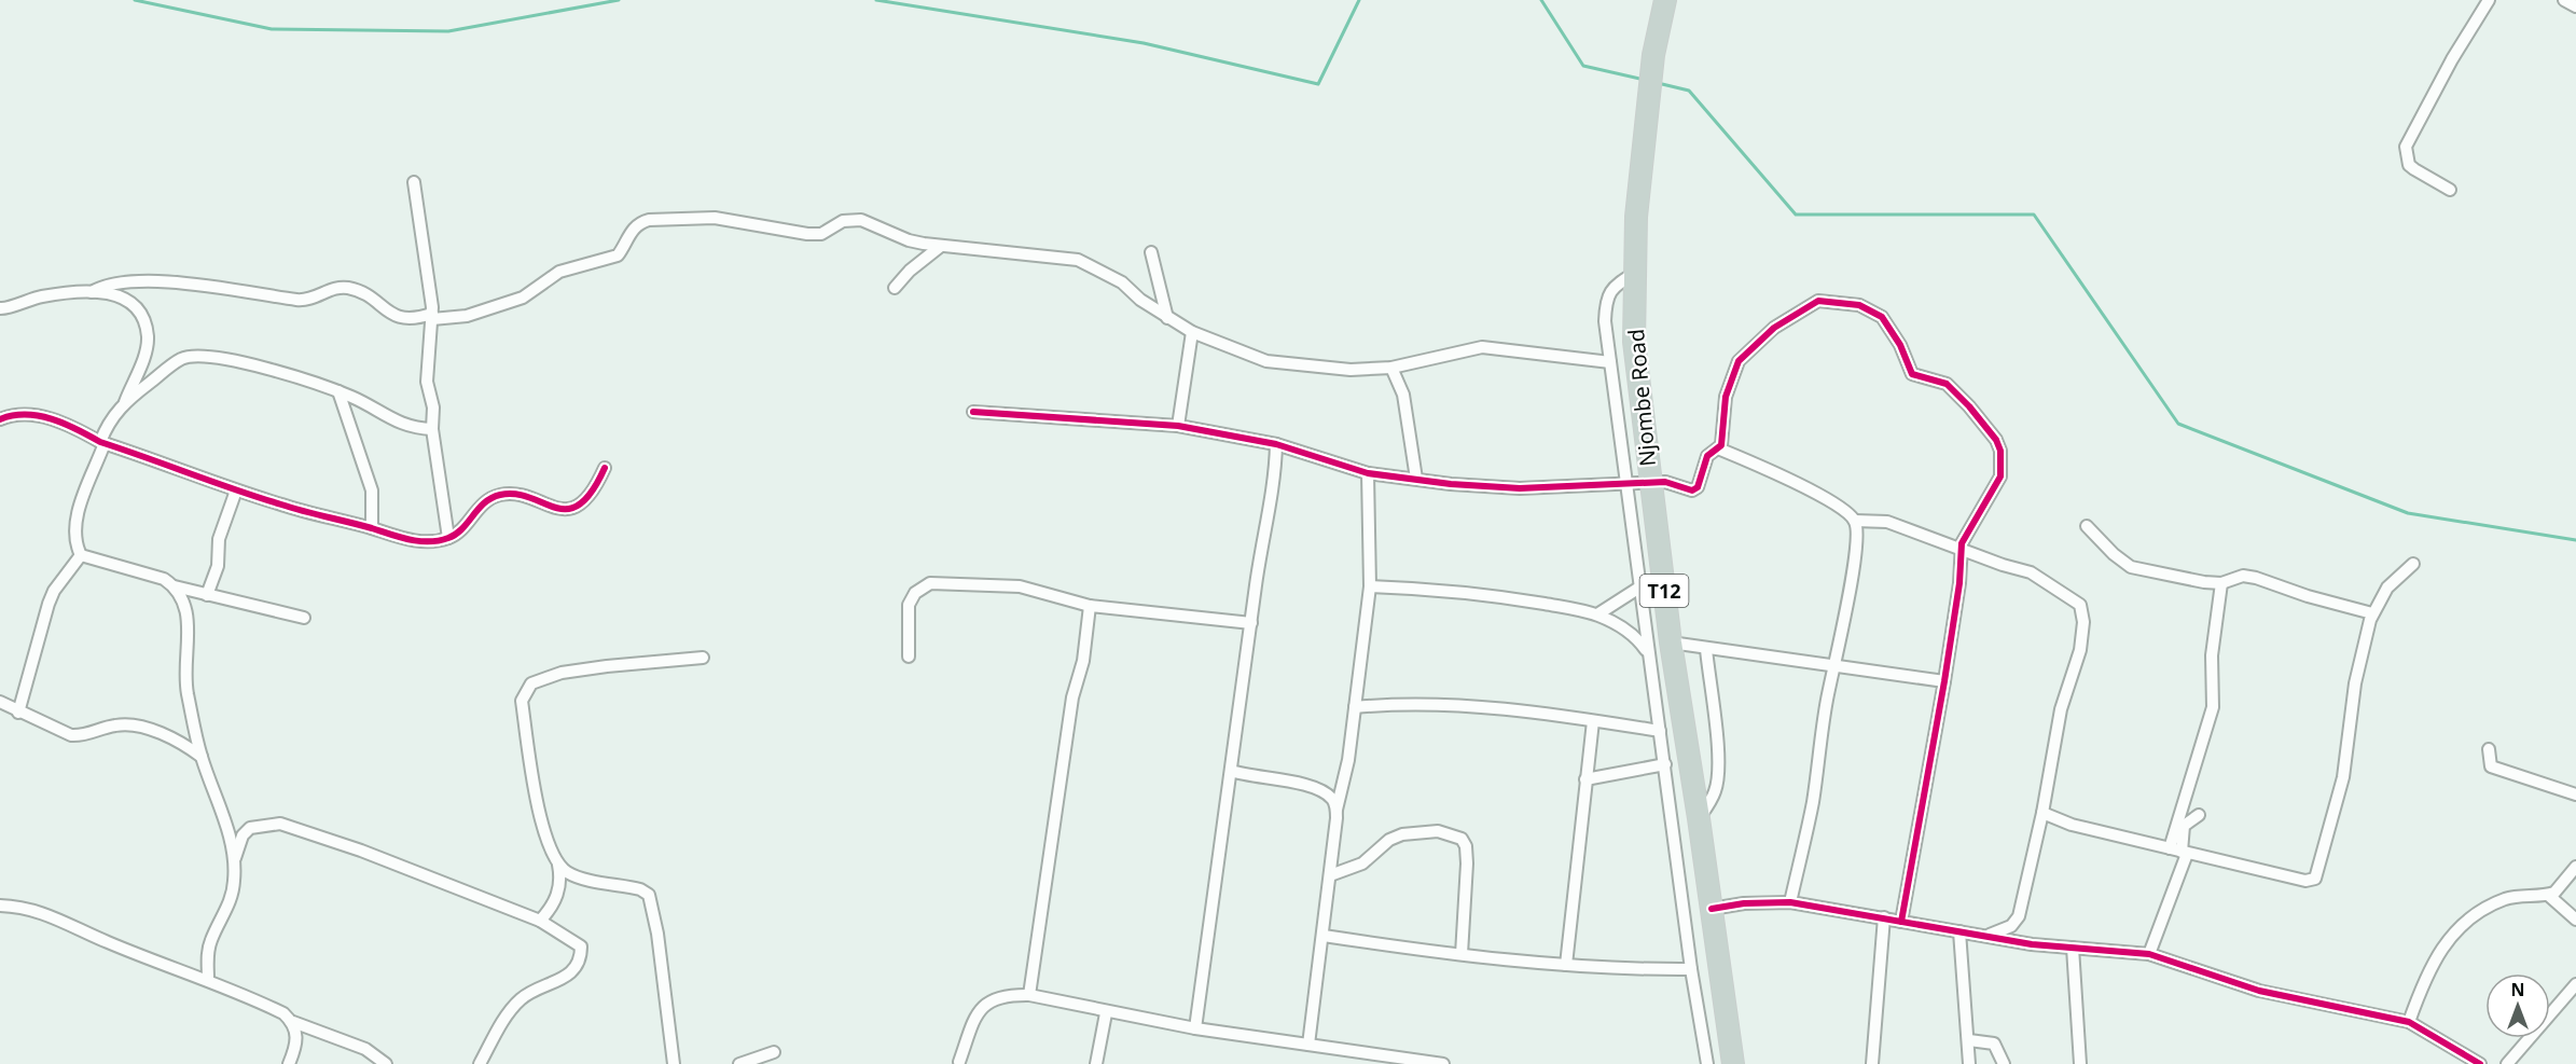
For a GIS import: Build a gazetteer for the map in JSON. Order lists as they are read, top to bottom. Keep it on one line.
{"streets":{"highway":["Njombe Road","T12"]},"north":"top"}
